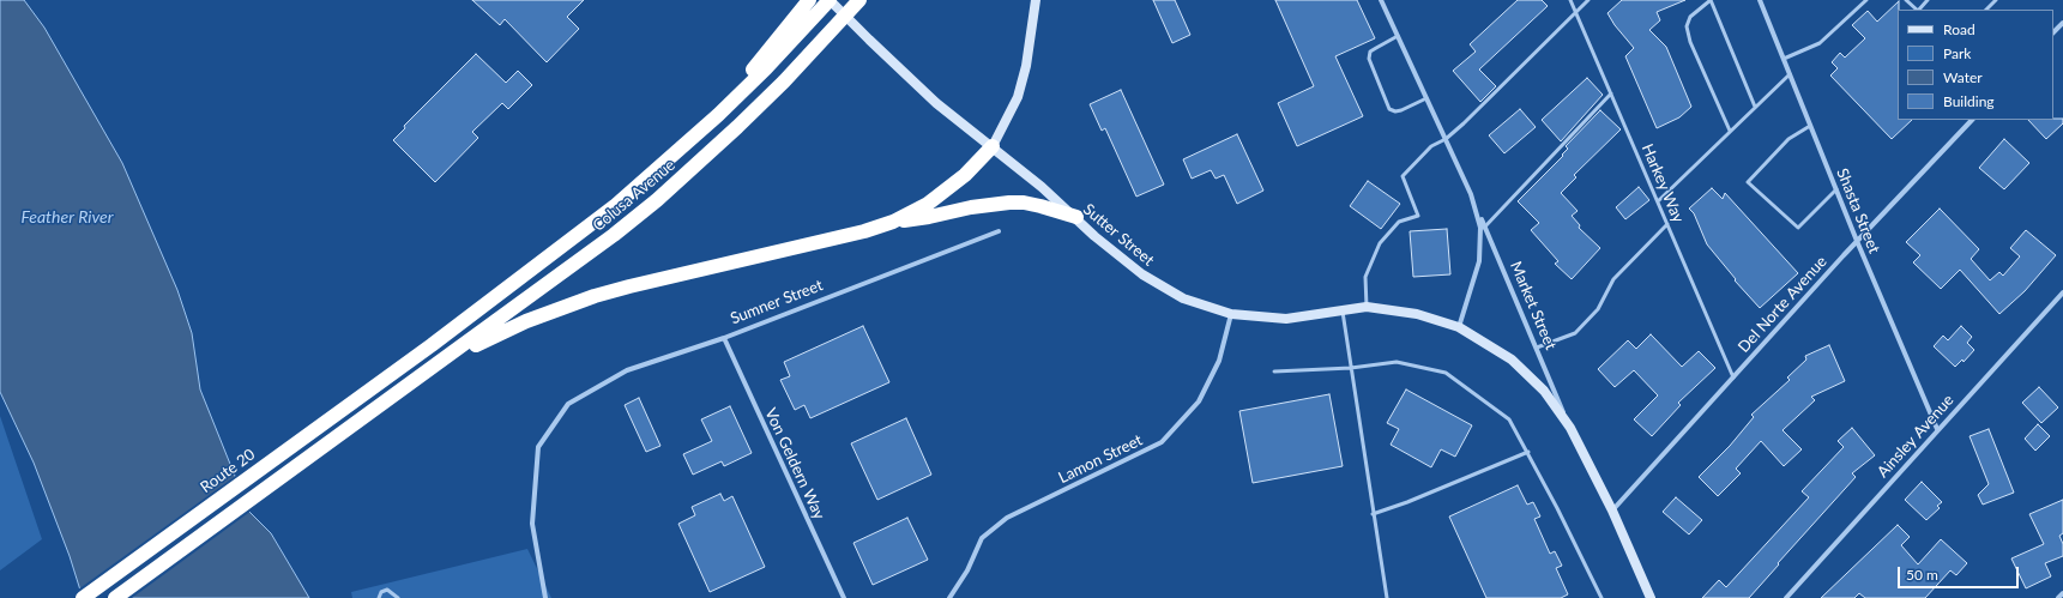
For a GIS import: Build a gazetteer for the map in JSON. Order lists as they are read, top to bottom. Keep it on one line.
{"streets":{"highway":["Colusa Avenue","Route 20"],"main road":["Sutter Street","Market Street"],"street":["Shasta Street","Sumner Street","Del Norte Avenue","Ainsley Avenue","Lamon Street","Von Geldern Way"],"lane":["Harkey Way"]},"crossings":[["Harkey Way","Del Norte Avenue"],["Colusa Avenue","Sutter Street"],["Colusa Avenue","Route 20"],["Shasta Street","Del Norte Avenue"],["Shasta Street","Ainsley Avenue"],["Sutter Street","Market Street"],["Sutter Street","Lamon Street"],["Sumner Street","Von Geldern Way"],["Del Norte Avenue","Market Street"]],"water":["Feather River"],"legend":["Road","Park","Water","Building"],"scale_bar":"50 m"}
